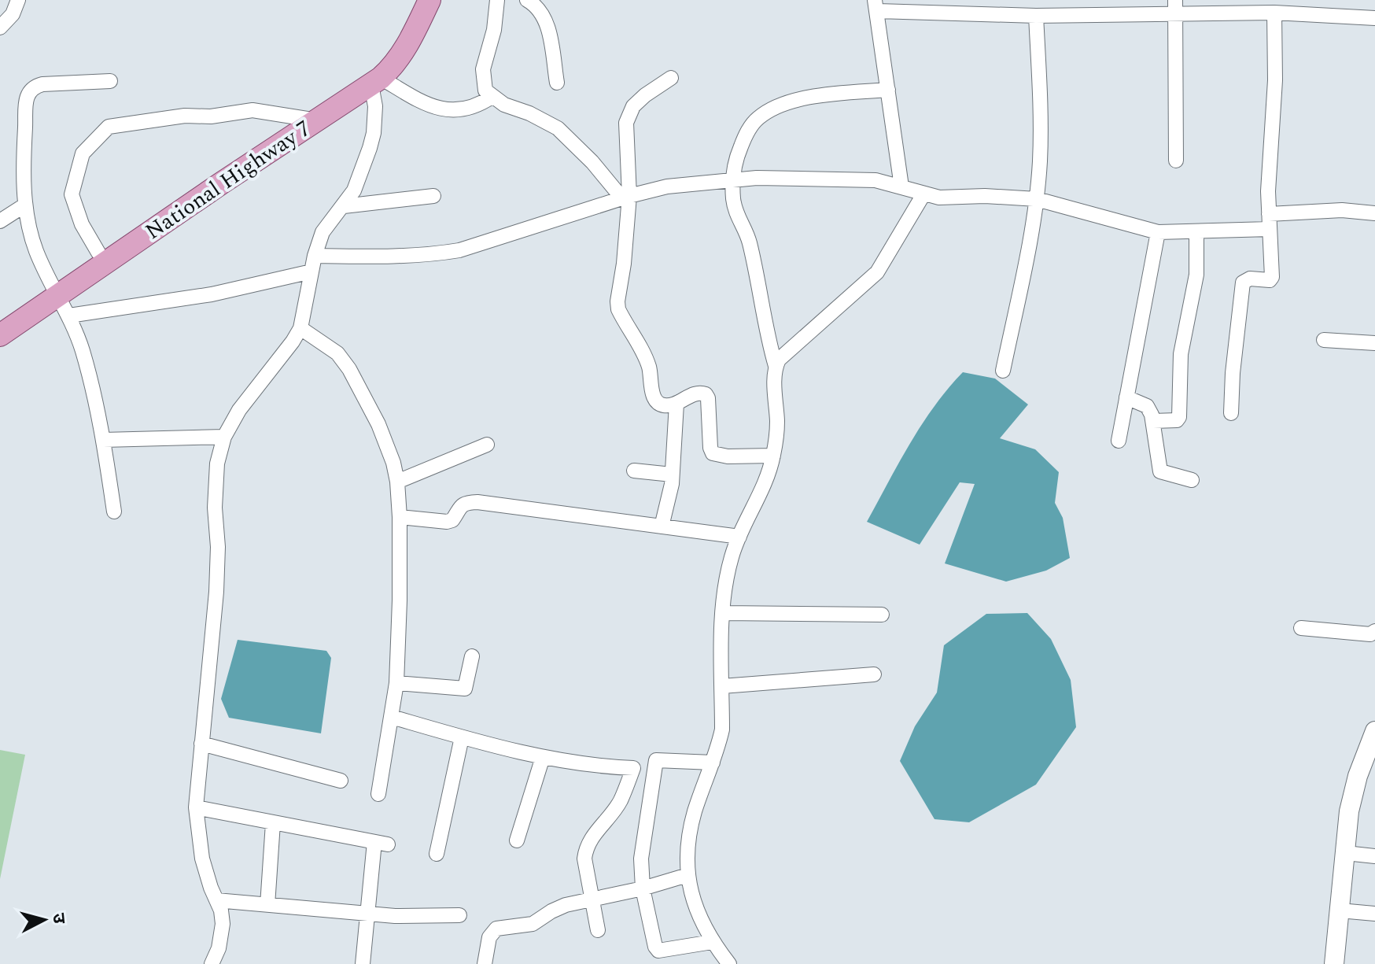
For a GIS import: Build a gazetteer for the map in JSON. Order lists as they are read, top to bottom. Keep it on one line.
{"streets":{"main road":["National Highway 7"]},"north":"right"}
